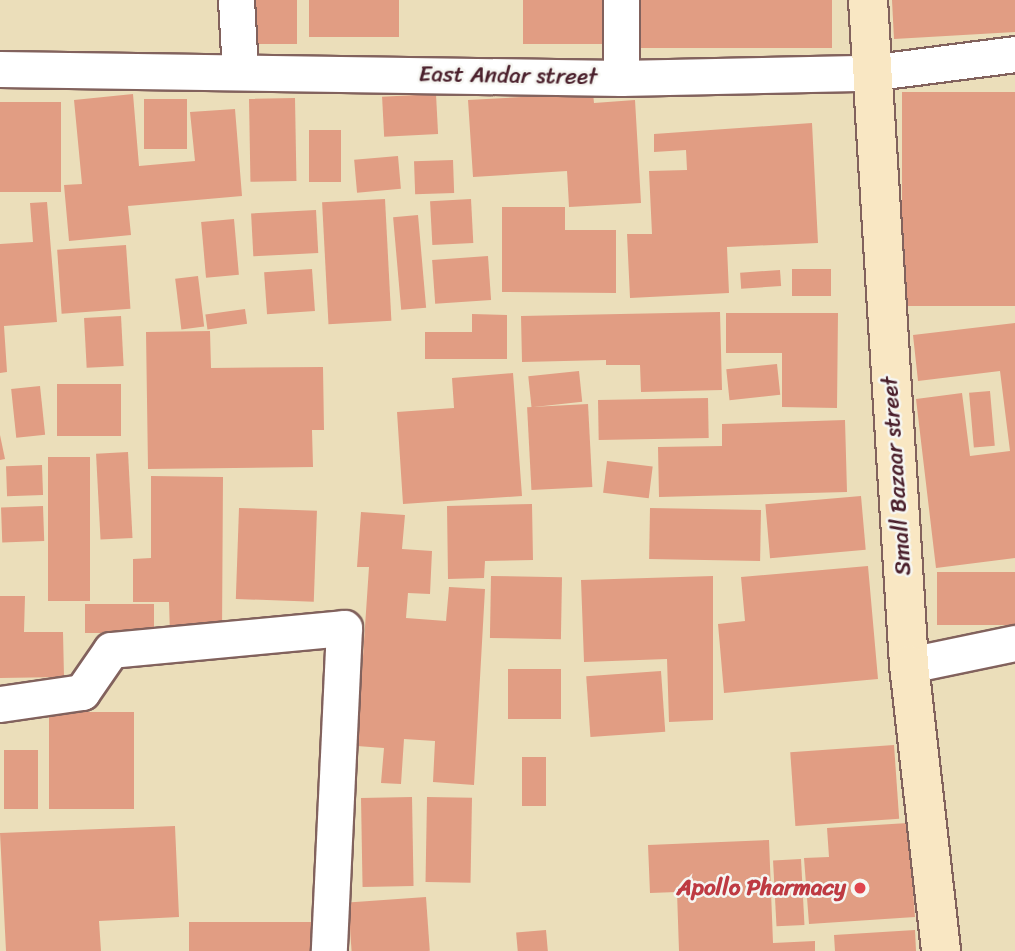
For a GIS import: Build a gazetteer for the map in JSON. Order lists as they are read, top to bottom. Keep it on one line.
{"streets":{"main road":["Small Bazaar street"],"street":["East Andar street"]},"crossings":[["East Andar street","Small Bazaar street"]],"places":["Apollo Pharmacy"]}
